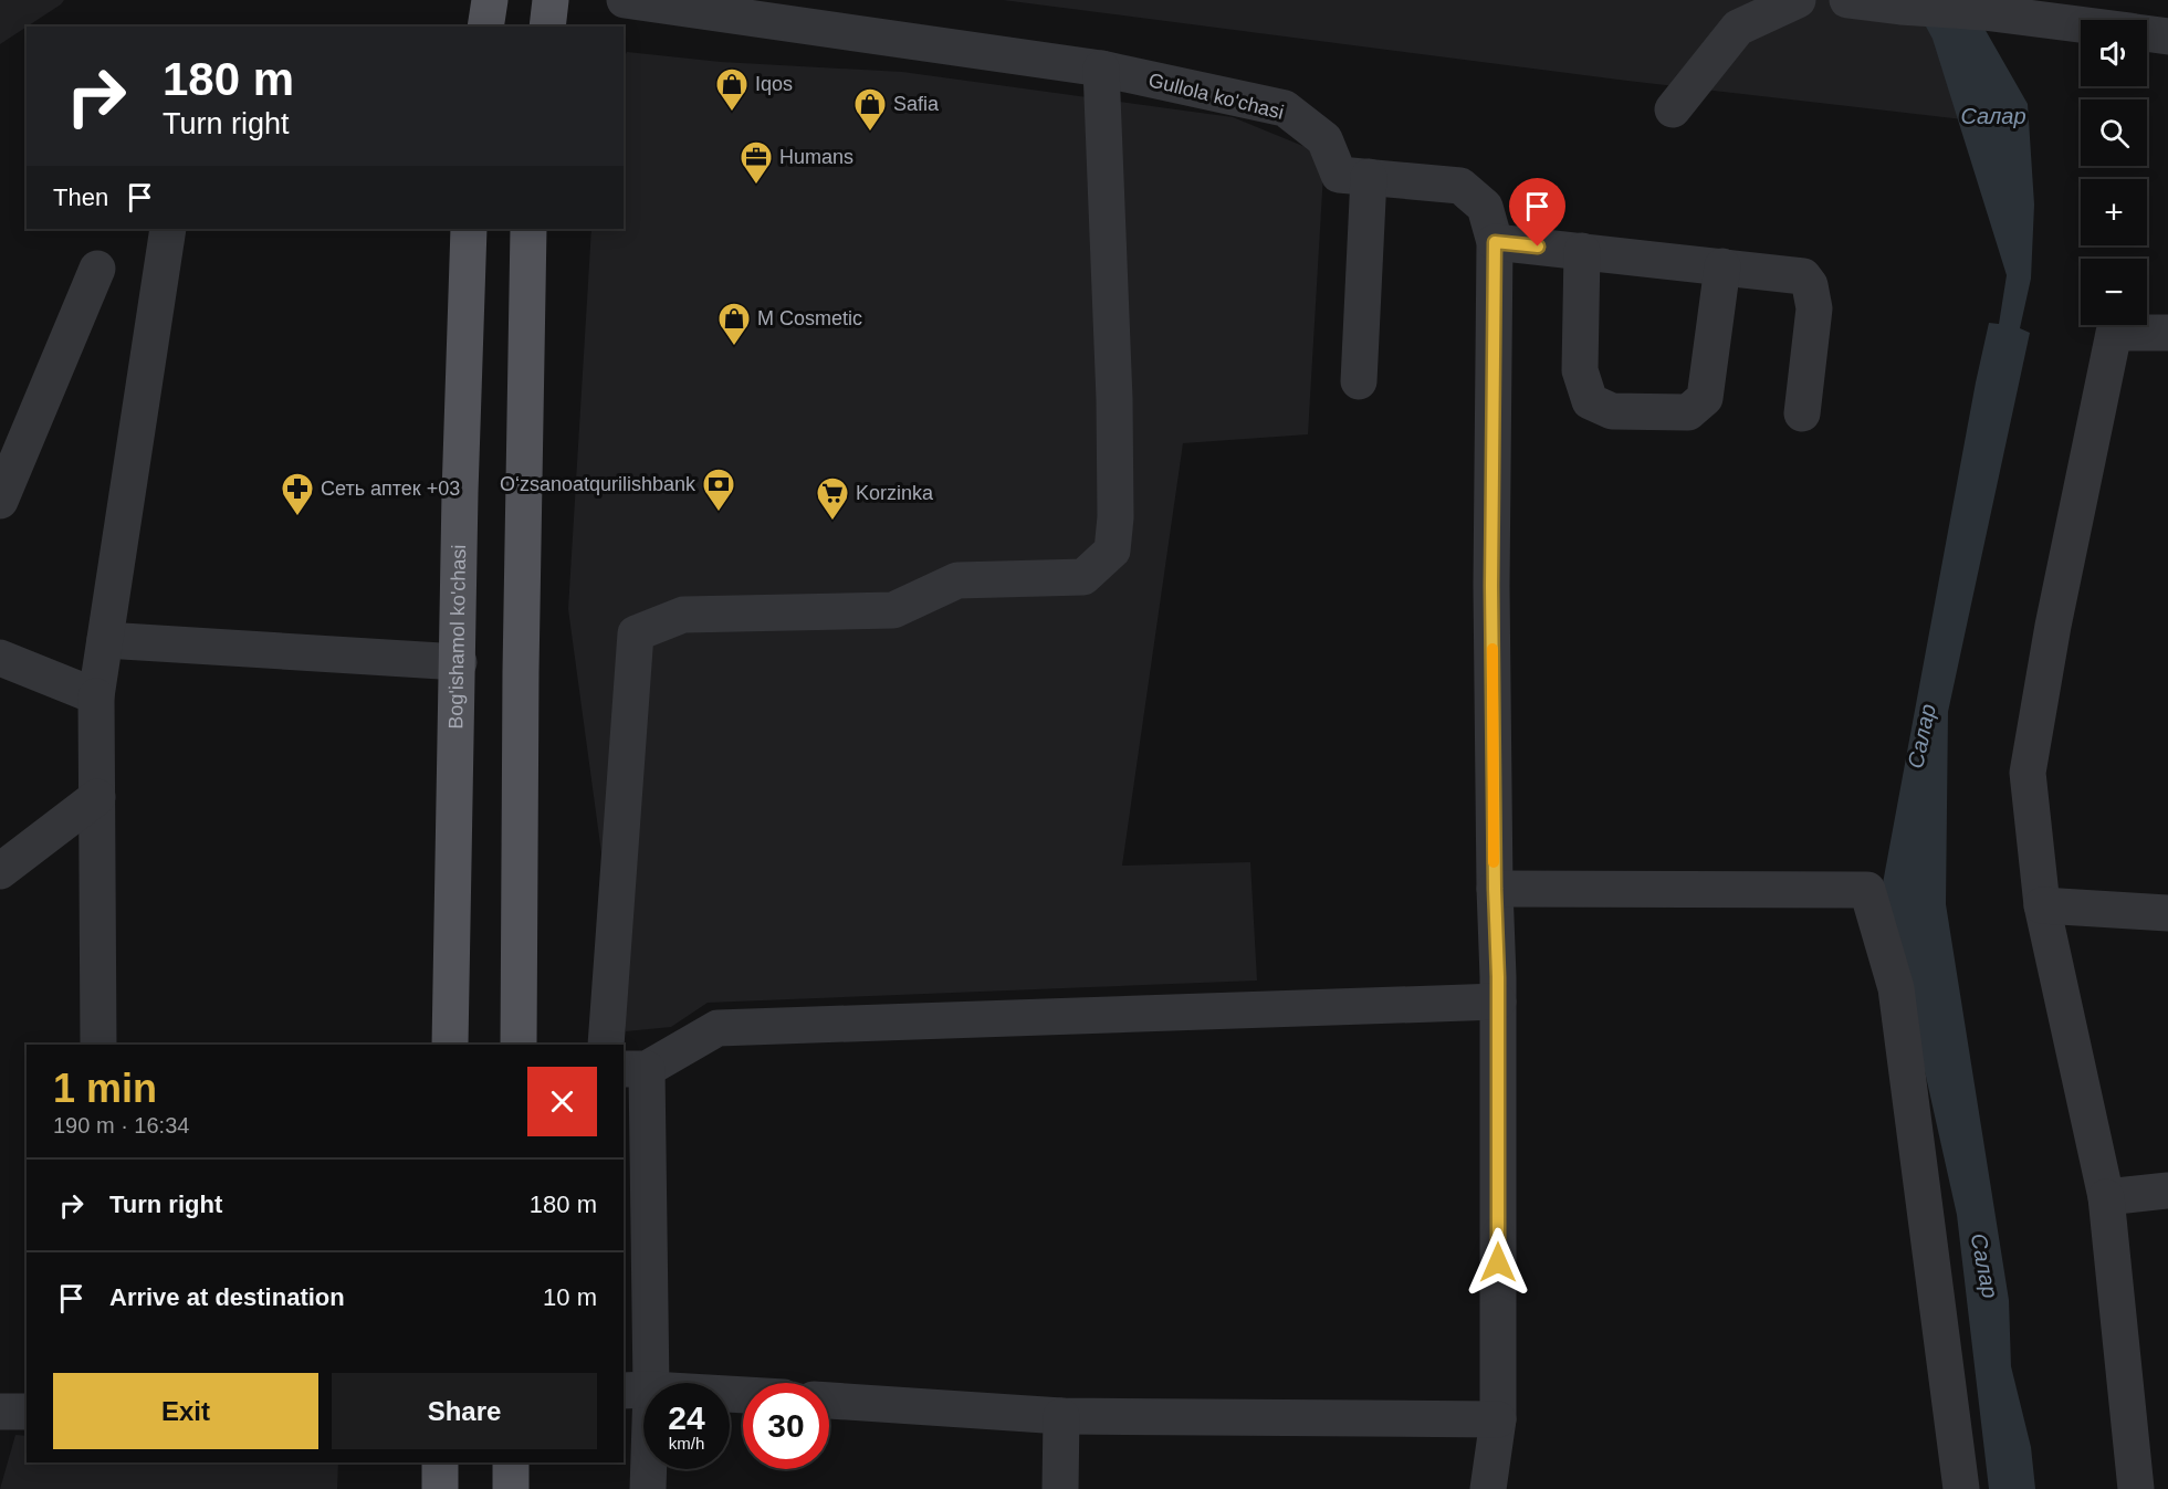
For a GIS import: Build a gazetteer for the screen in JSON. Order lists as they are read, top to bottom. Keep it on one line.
{"streets":{"main road":["Bog'ishamol ko'chasi"],"street":["Gullola ko'chasi"]},"water":["Салар"],"places":{"shop":["Iqos","Safia","M Cosmetic"],"office":["Humans"],"bank":["Oʻzsanoatqurilishbank"],"pharmacy":["Сеть аптек +03"],"supermarket":["Korzinka"]},"page":{"map_buttons":["+","−"],"turn":["180 m","Turn right"],"then":"Then","heading":["1 min","190 m · 16:34"],"list":[{"name":"Turn right","value":"180 m"},{"name":"Arrive at destination","value":"10 m"}],"buttons":["Exit","Share"],"speed":"24 km/h","limit":"30"}}
